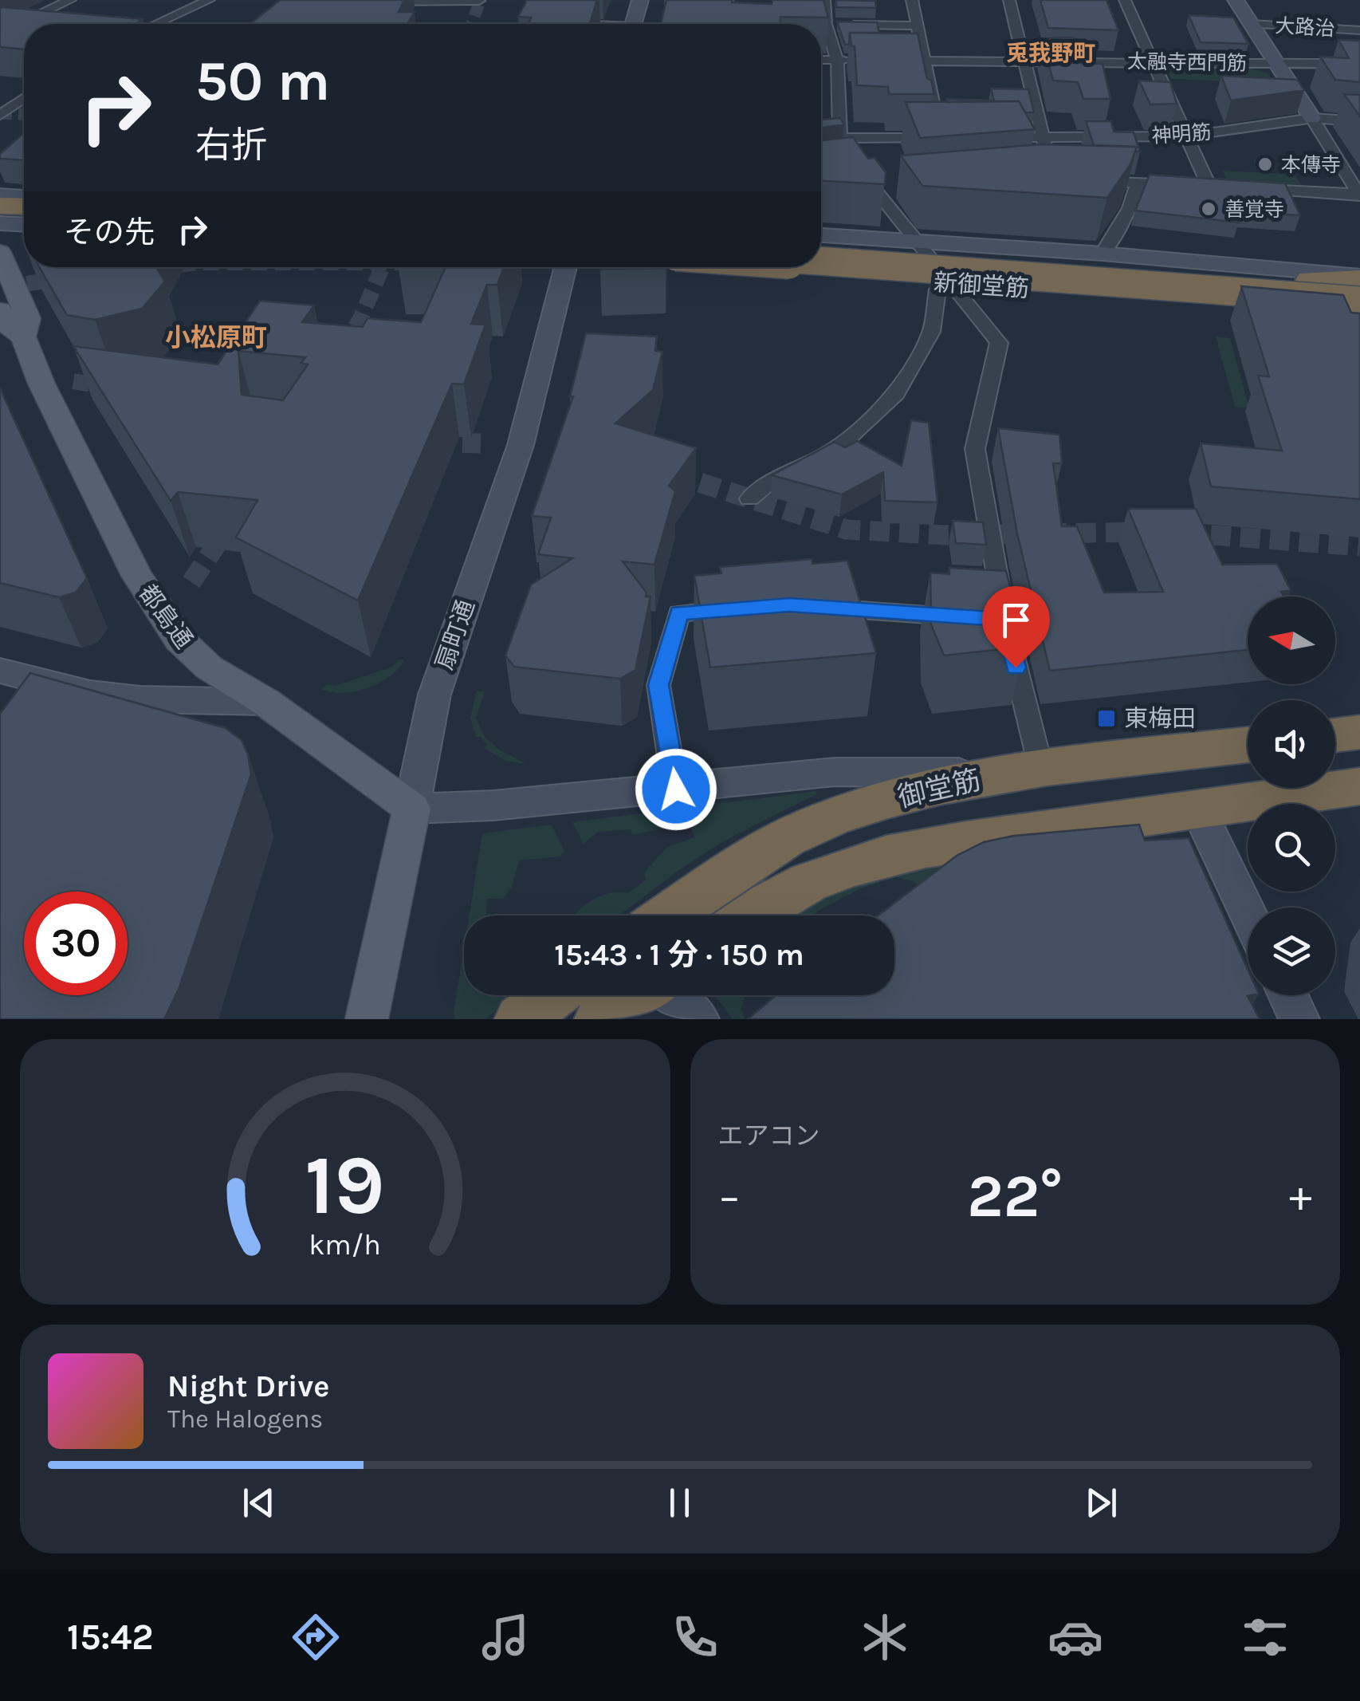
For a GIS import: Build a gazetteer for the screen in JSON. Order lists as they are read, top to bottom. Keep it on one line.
{"streets":{"highway":["御堂筋"],"main road":["都島通","扇町通"],"street":["大路治","太融寺西門筋","神明筋","新御堂筋"]},"crossings":[["都島通","扇町通"]],"districts":["兎我野町","小松原町"],"places":{"other":["本傳寺","善覚寺"],"transit":["東梅田"]},"north":"left","page":{"turn":["50 m","右折"],"then":"その先","limit":"30","trip":"15:43 · 1 分 · 150 m","tile":"エアコン","heat":["−","22°","+"],"song":["Night Drive","The Halogens"],"tabs":"15:42","gauge":["19","km/h"]}}
